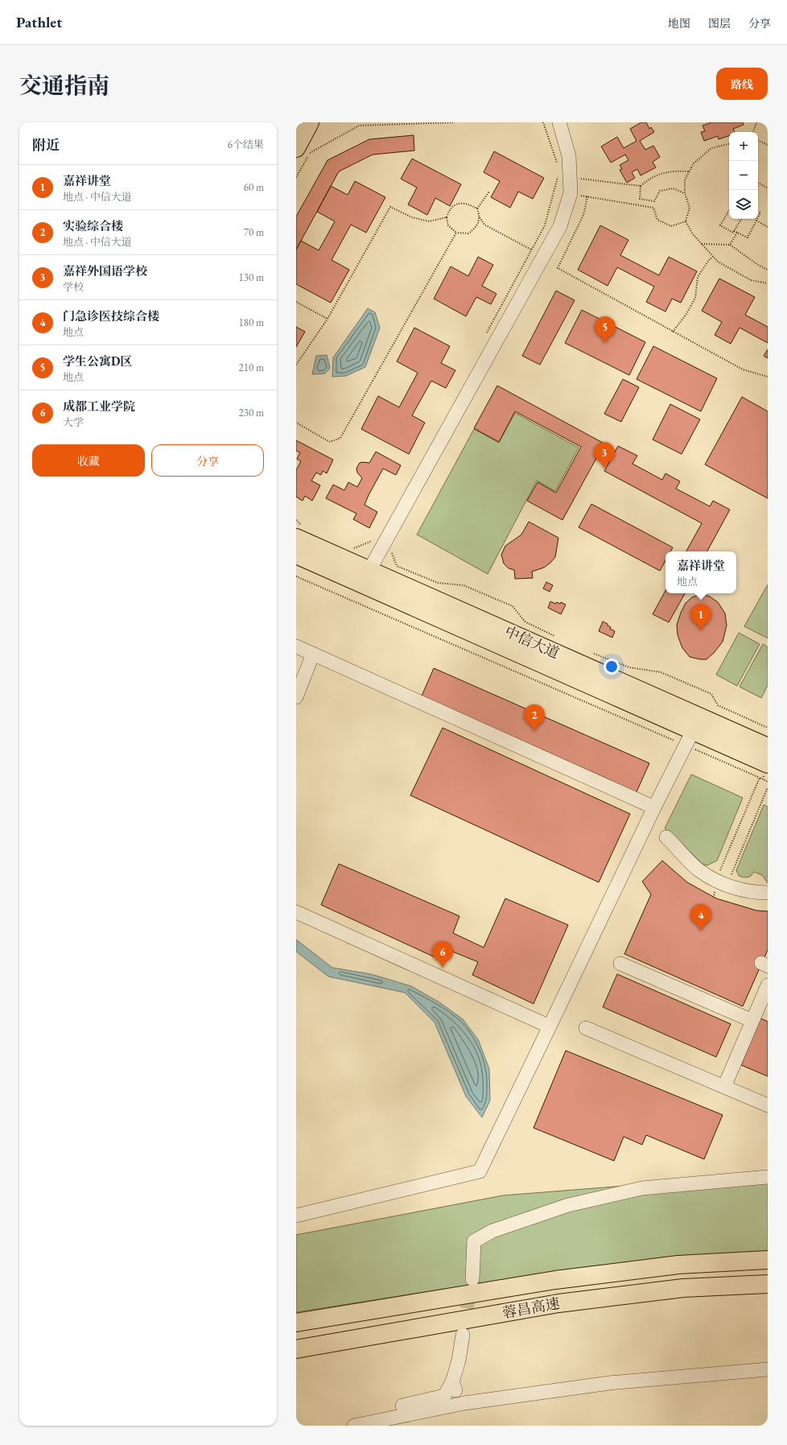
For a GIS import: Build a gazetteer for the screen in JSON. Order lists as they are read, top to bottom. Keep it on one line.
{"streets":{"main road":["中信大道","蓉昌高速"]},"page":{"header":"Pathlet","nav":["地图","图层","分享"],"title":"交通指南","buttons":["路线",["收藏","分享"]],"heading":["附近","6个结果"],"map_buttons":["+","−"],"list":[{"mark":"1","name":"嘉祥讲堂","note":"地点 · 中信大道","value":"60 m"},{"mark":"2","name":"实验综合楼","note":"地点 · 中信大道","value":"70 m"},{"mark":"3","name":"嘉祥外国语学校","note":"学校","value":"130 m"},{"mark":"4","name":"门急诊医技综合楼","note":"地点","value":"180 m"},{"mark":"5","name":"学生公寓D区","note":"地点","value":"210 m"},{"mark":"6","name":"成都工业学院","note":"大学","value":"230 m"}],"pins":["5","3","1","2","4","6"],"popup":["嘉祥讲堂","地点"]}}
